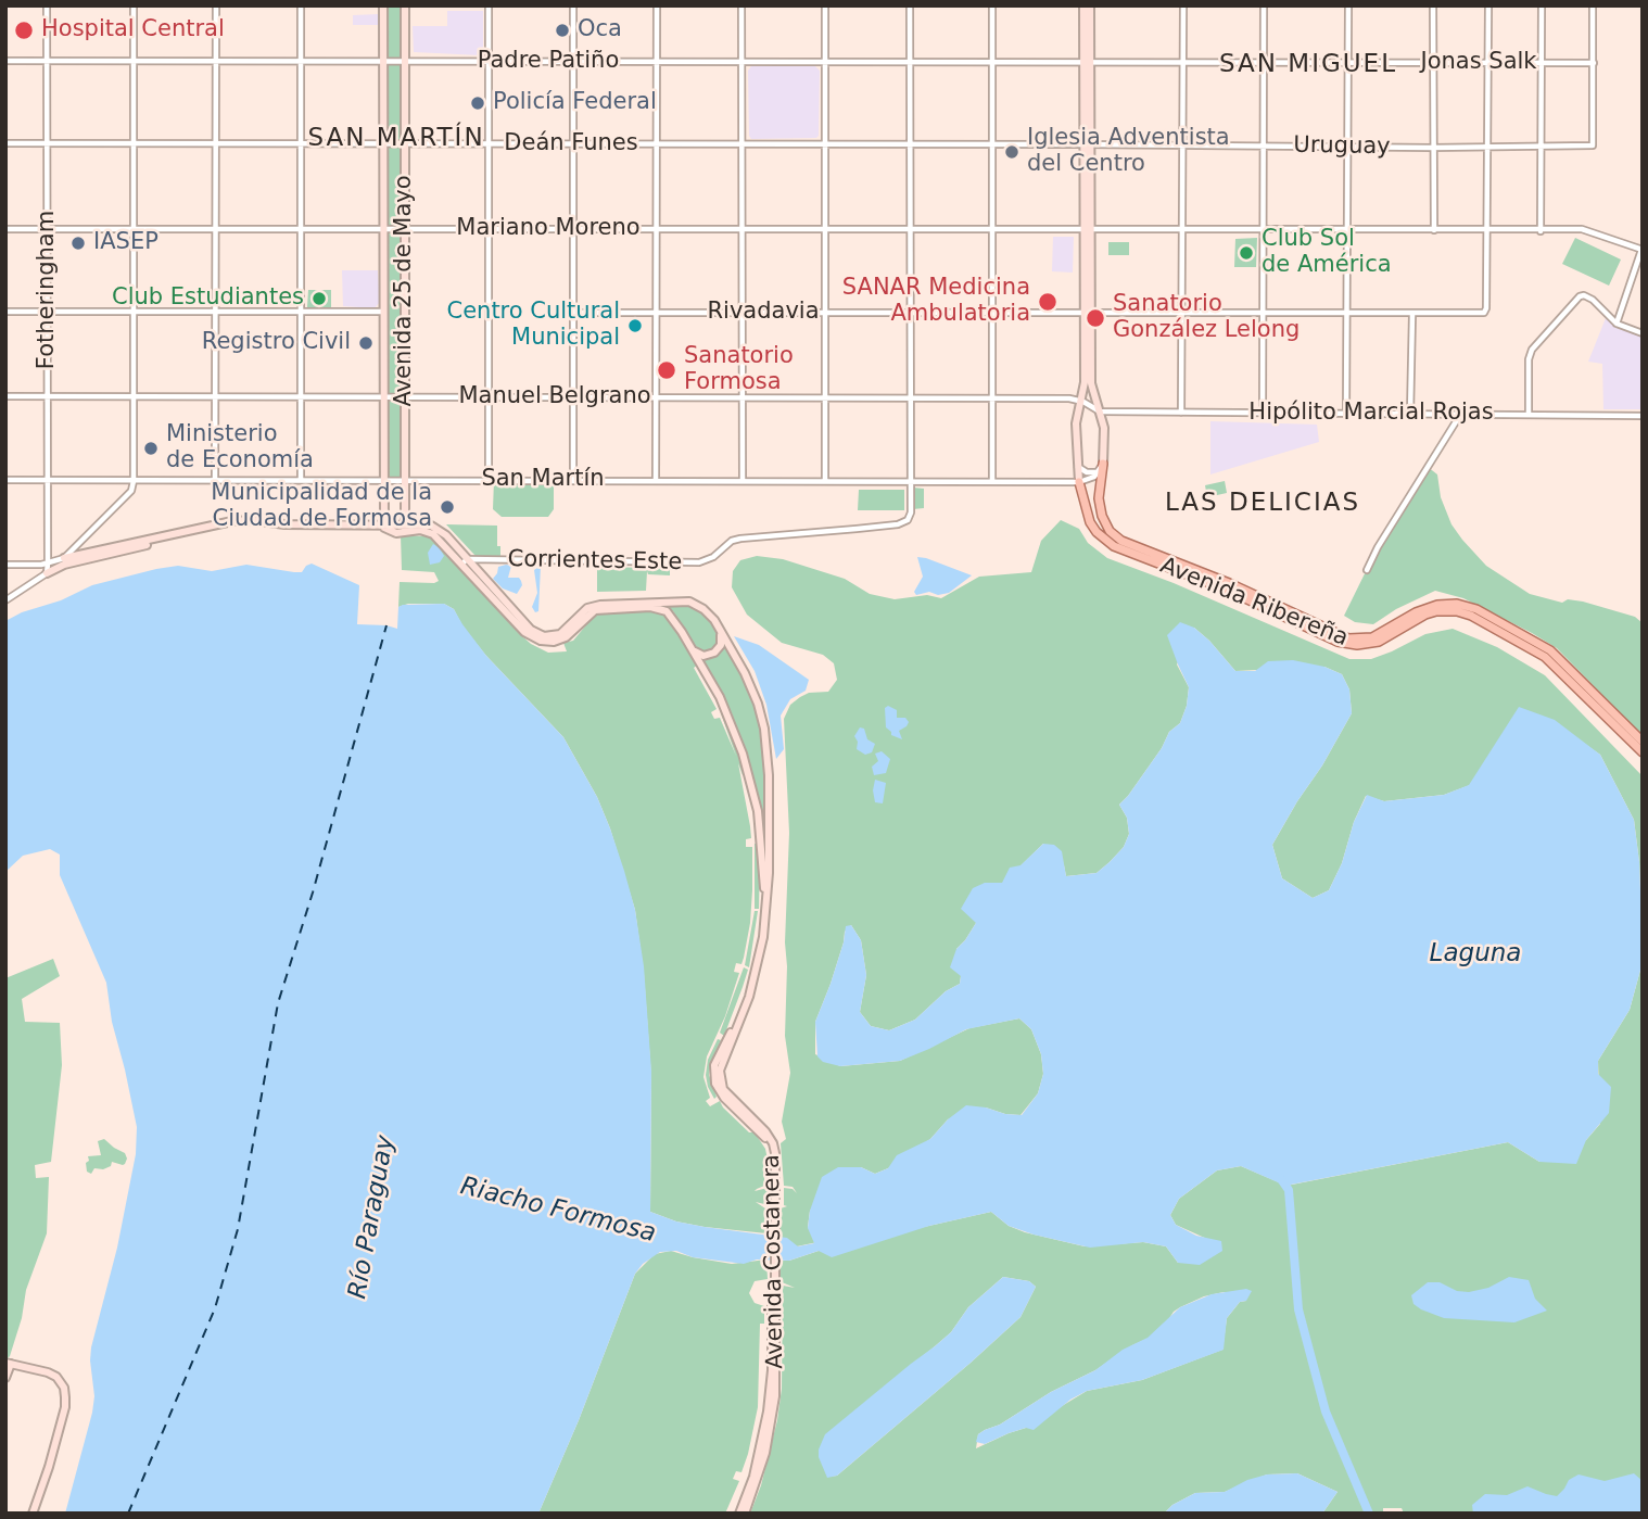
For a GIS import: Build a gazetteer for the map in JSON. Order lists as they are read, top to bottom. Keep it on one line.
{"streets":{"main road":["Avenida 25 de Mayo","Avenida Ribereña","Avenida Costanera"],"street":["Padre Patiño","Jonas Salk","Deán Funes","Uruguay","Mariano Moreno","Fotheringham","Rivadavia","Manuel Belgrano","Hipólito Marcial Rojas","San Martín","Corrientes Este"]},"crossings":[["Padre Patiño","Jonas Salk"],["Padre Patiño","Fotheringham"],["Padre Patiño","Avenida 25 de Mayo"],["Padre Patiño","Corrientes Este"],["Jonas Salk","Uruguay"],["Deán Funes","Uruguay"],["Deán Funes","Fotheringham"],["Deán Funes","Avenida 25 de Mayo"],["Deán Funes","Corrientes Este"],["Mariano Moreno","Fotheringham"],["Mariano Moreno","Avenida 25 de Mayo"],["Mariano Moreno","Rivadavia"],["Mariano Moreno","Corrientes Este"],["Fotheringham","Manuel Belgrano"],["Fotheringham","San Martín"],["Fotheringham","Avenida Costanera"],["Avenida 25 de Mayo","Manuel Belgrano"],["Avenida 25 de Mayo","San Martín"],["Avenida 25 de Mayo","Avenida Costanera"],["Rivadavia","Corrientes Este"],["Manuel Belgrano","Hipólito Marcial Rojas"],["Manuel Belgrano","Corrientes Este"],["San Martín","Corrientes Este"],["San Martín","Avenida Ribereña"],["Corrientes Este","Avenida Costanera"]],"districts":["SAN MIGUEL","SAN MARTÍN","LAS DELICIAS"],"water":["Laguna","Riacho Formosa","Río Paraguay"],"places":["Hospital Central","Oca","Policía Federal","Iglesia Adventista del Centro","IASEP","Club Sol de América","Club Estudiantes","SANAR Medicina Ambulatoria","Sanatorio González Lelong","Centro Cultural Municipal","Registro Civil","Sanatorio Formosa","Ministerio de Economía","Municipalidad de la Ciudad de Formosa"]}
